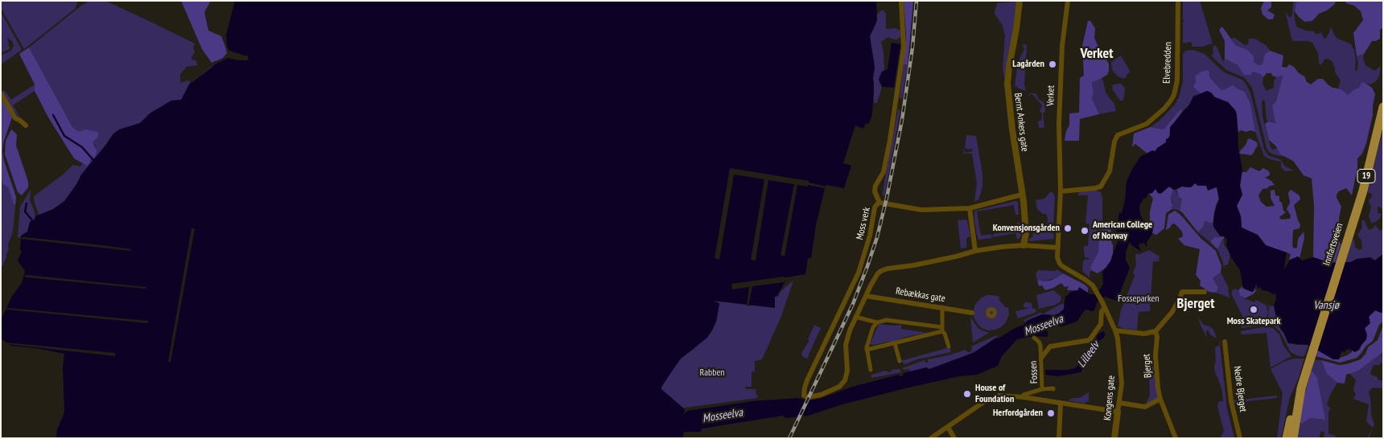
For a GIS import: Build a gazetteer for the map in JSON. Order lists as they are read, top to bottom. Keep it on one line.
{"streets":{"highway":["19","Innfartsveien"],"street":["Elvebredden","Verket","Bernt Ankers gate","Moss verk","Rebækkas gate","Bjerget","Fossen","Nedre Bjerget","Kongens gate"]},"crossings":[["Elvebredden","Verket"],["Verket","Kongens gate"]],"districts":["Verket","Bjerget"],"water":["Vansjø","Mosseelva","Lilleelv"],"parks":["Fosseparken","Rabben"],"places":["Lagården","Konvensjonsgården","American College of Norway","Moss Skatepark","House of Foundation","Herfordgården"]}
